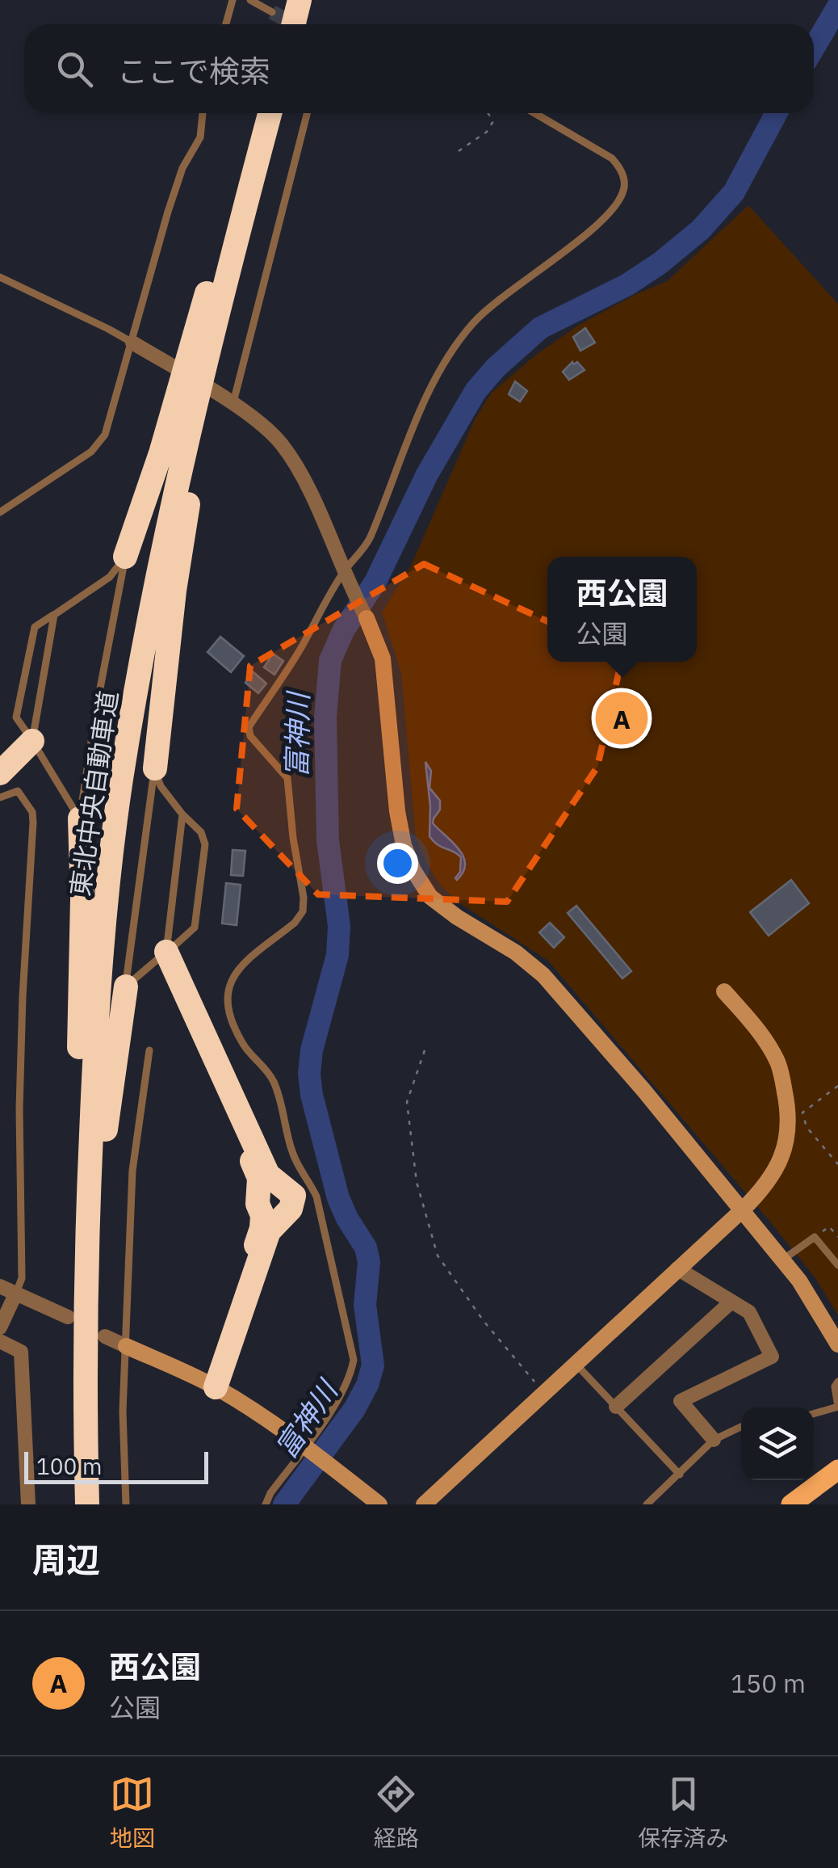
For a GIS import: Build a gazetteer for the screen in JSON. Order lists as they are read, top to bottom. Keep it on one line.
{"streets":{"highway":["東北中央自動車道"]},"water":["富神川"],"scale_bar":"100 m","page":{"search":"ここで検索","popup":["西公園","公園"],"pins":"A","scale":"100 m","heading":"周辺","list":[{"mark":"A","name":"西公園","note":"公園","value":"150 m"}],"nav":["地図","経路","保存済み"]}}
